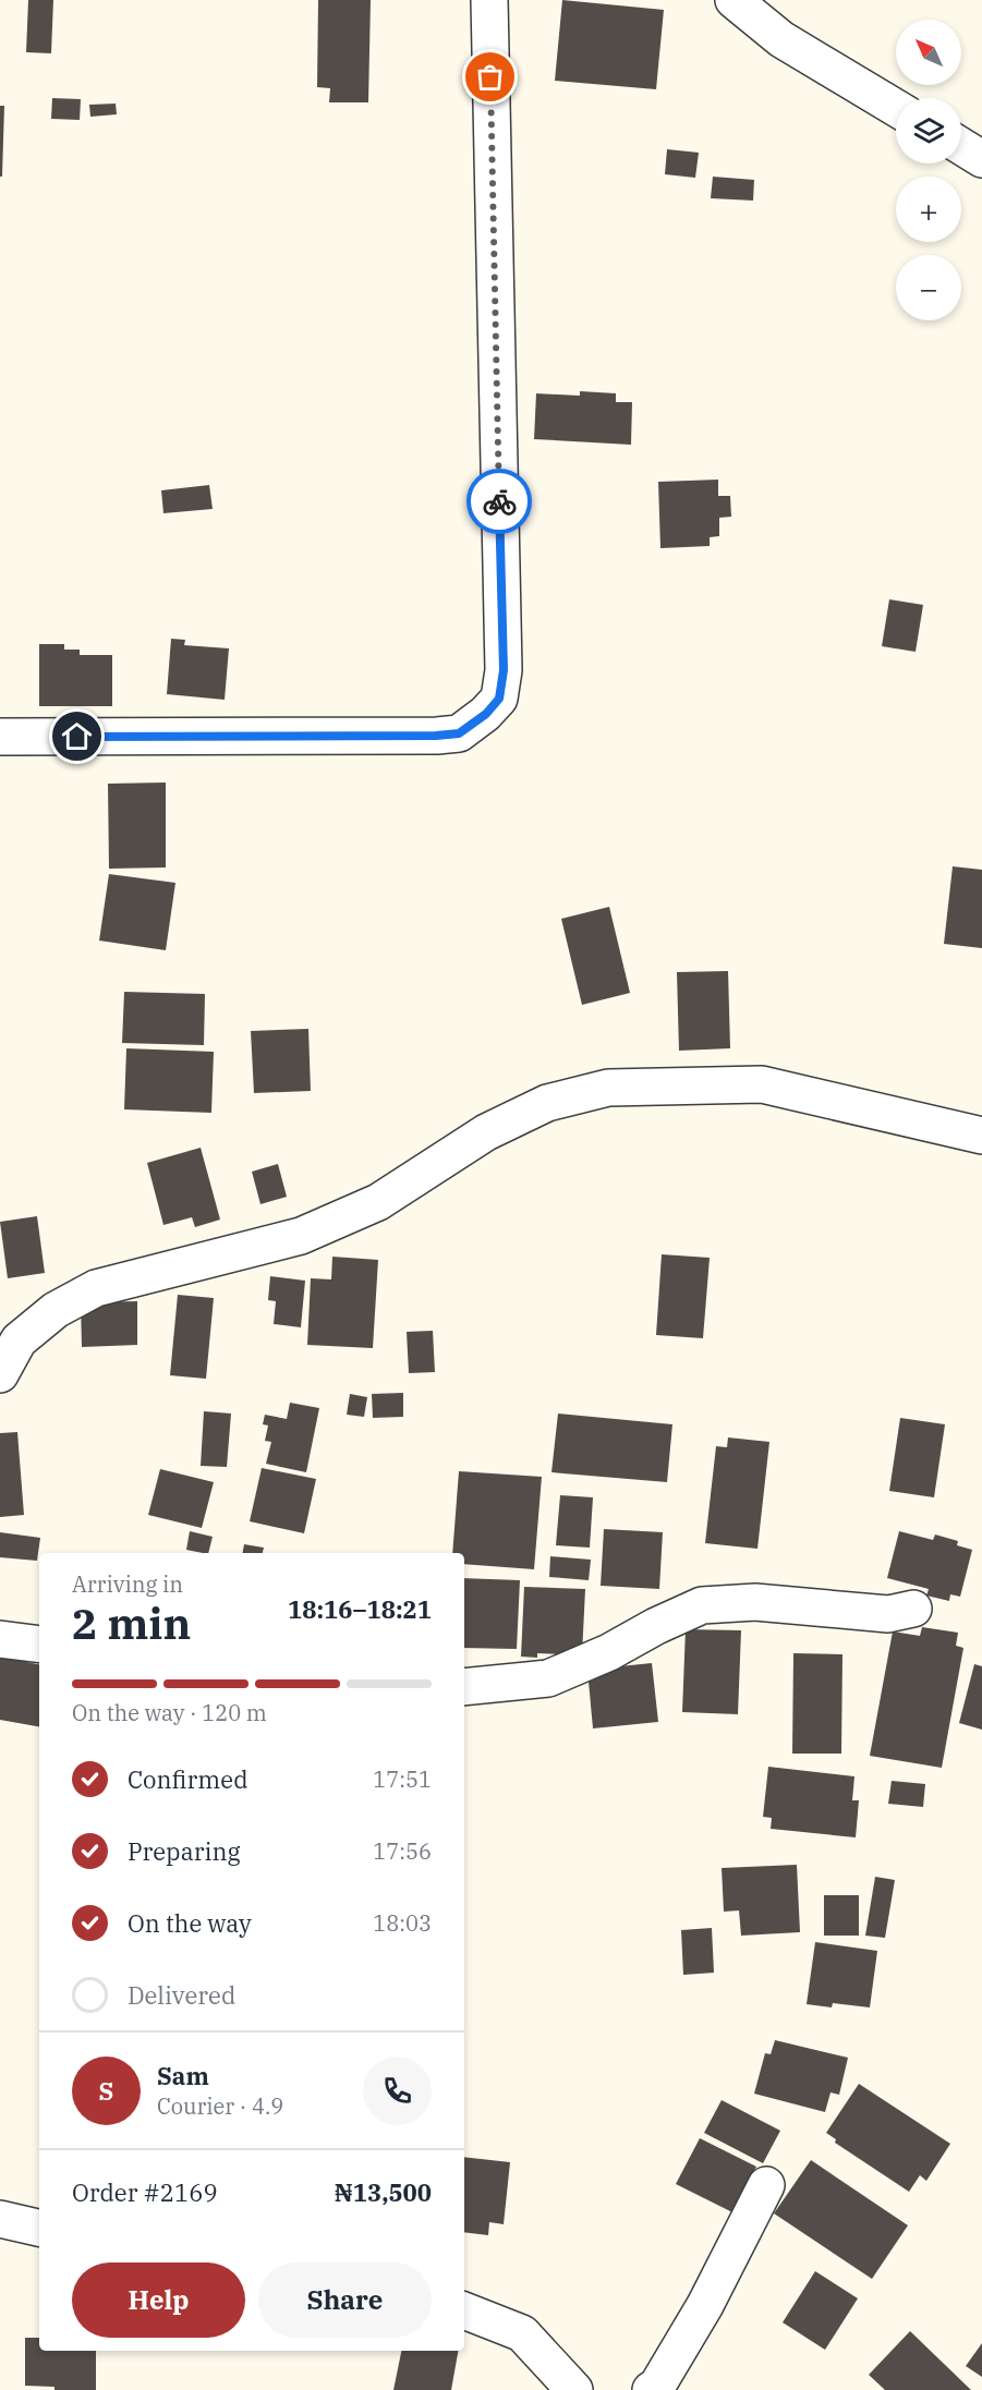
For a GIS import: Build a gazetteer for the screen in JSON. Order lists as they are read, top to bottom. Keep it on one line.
{"north":"top left","page":{"map_buttons":["+","−"],"heading":["2 min","Arriving in","18:16–18:21"],"panel":["Sam","Courier · 4.9","Order #2169","₦13,500"],"bar":"On the way · 120 m","list":[["Confirmed","17:51"],["Preparing","17:56"],["On the way","18:03"],"Delivered"],"round":"S","buttons":["Help","Share"]}}
